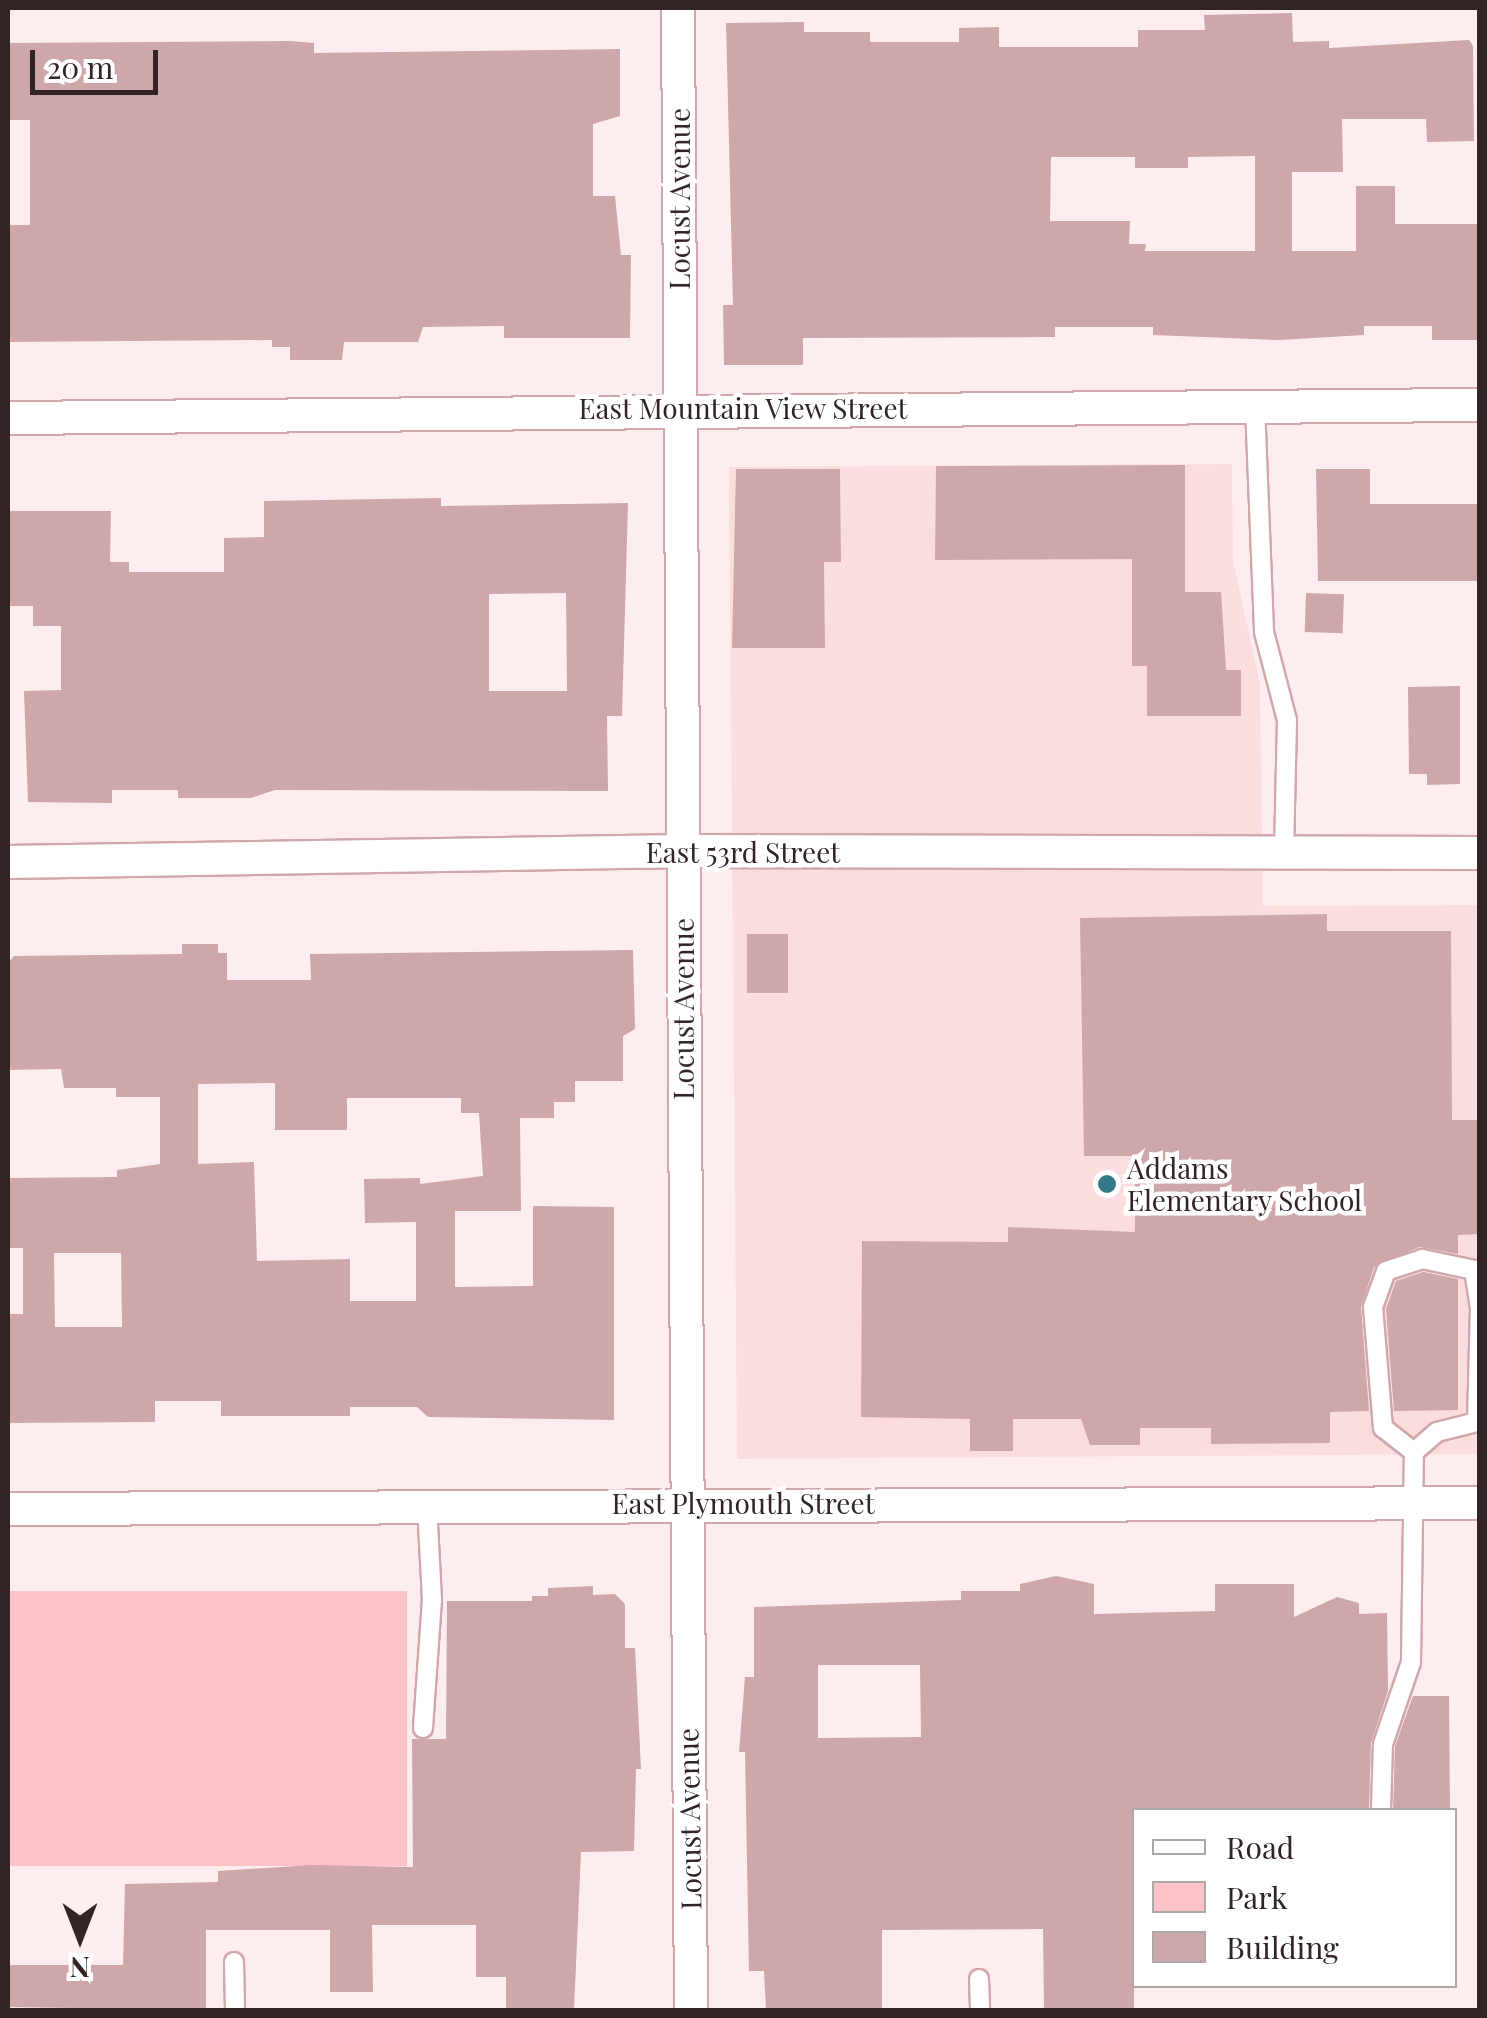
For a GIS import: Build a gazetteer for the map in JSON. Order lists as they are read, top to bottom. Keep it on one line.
{"streets":{"street":["Locust Avenue","East Mountain View Street","East 53rd Street","East Plymouth Street"]},"crossings":[["Locust Avenue","East Mountain View Street"],["Locust Avenue","East 53rd Street"],["Locust Avenue","East Plymouth Street"]],"places":["Addams Elementary School"],"legend":["Road","Park","Building"],"scale_bar":"20 m","north":"bottom"}
